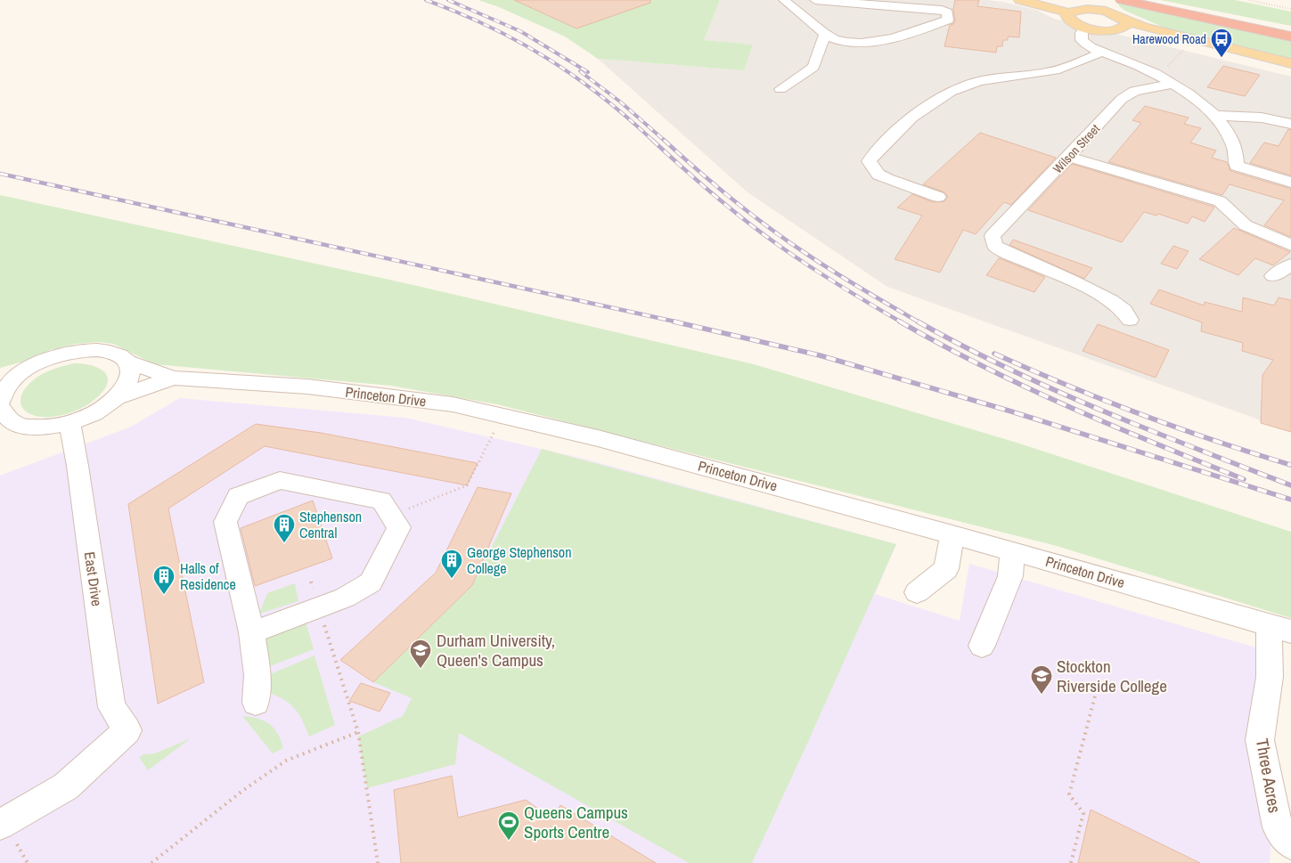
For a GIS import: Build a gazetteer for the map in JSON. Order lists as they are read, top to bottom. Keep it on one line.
{"streets":{"street":["Wilson Street","Princeton Drive","East Drive","Three Acres"]},"crossings":[["Princeton Drive","Three Acres"]],"places":{"bus stop":["Harewood Road"],"building":["Stephenson Central","George Stephenson College","Halls of Residence"],"school or university":["Durham University, Queen's Campus","Stockton Riverside College"],"sports":["Queens Campus Sports Centre"]}}
